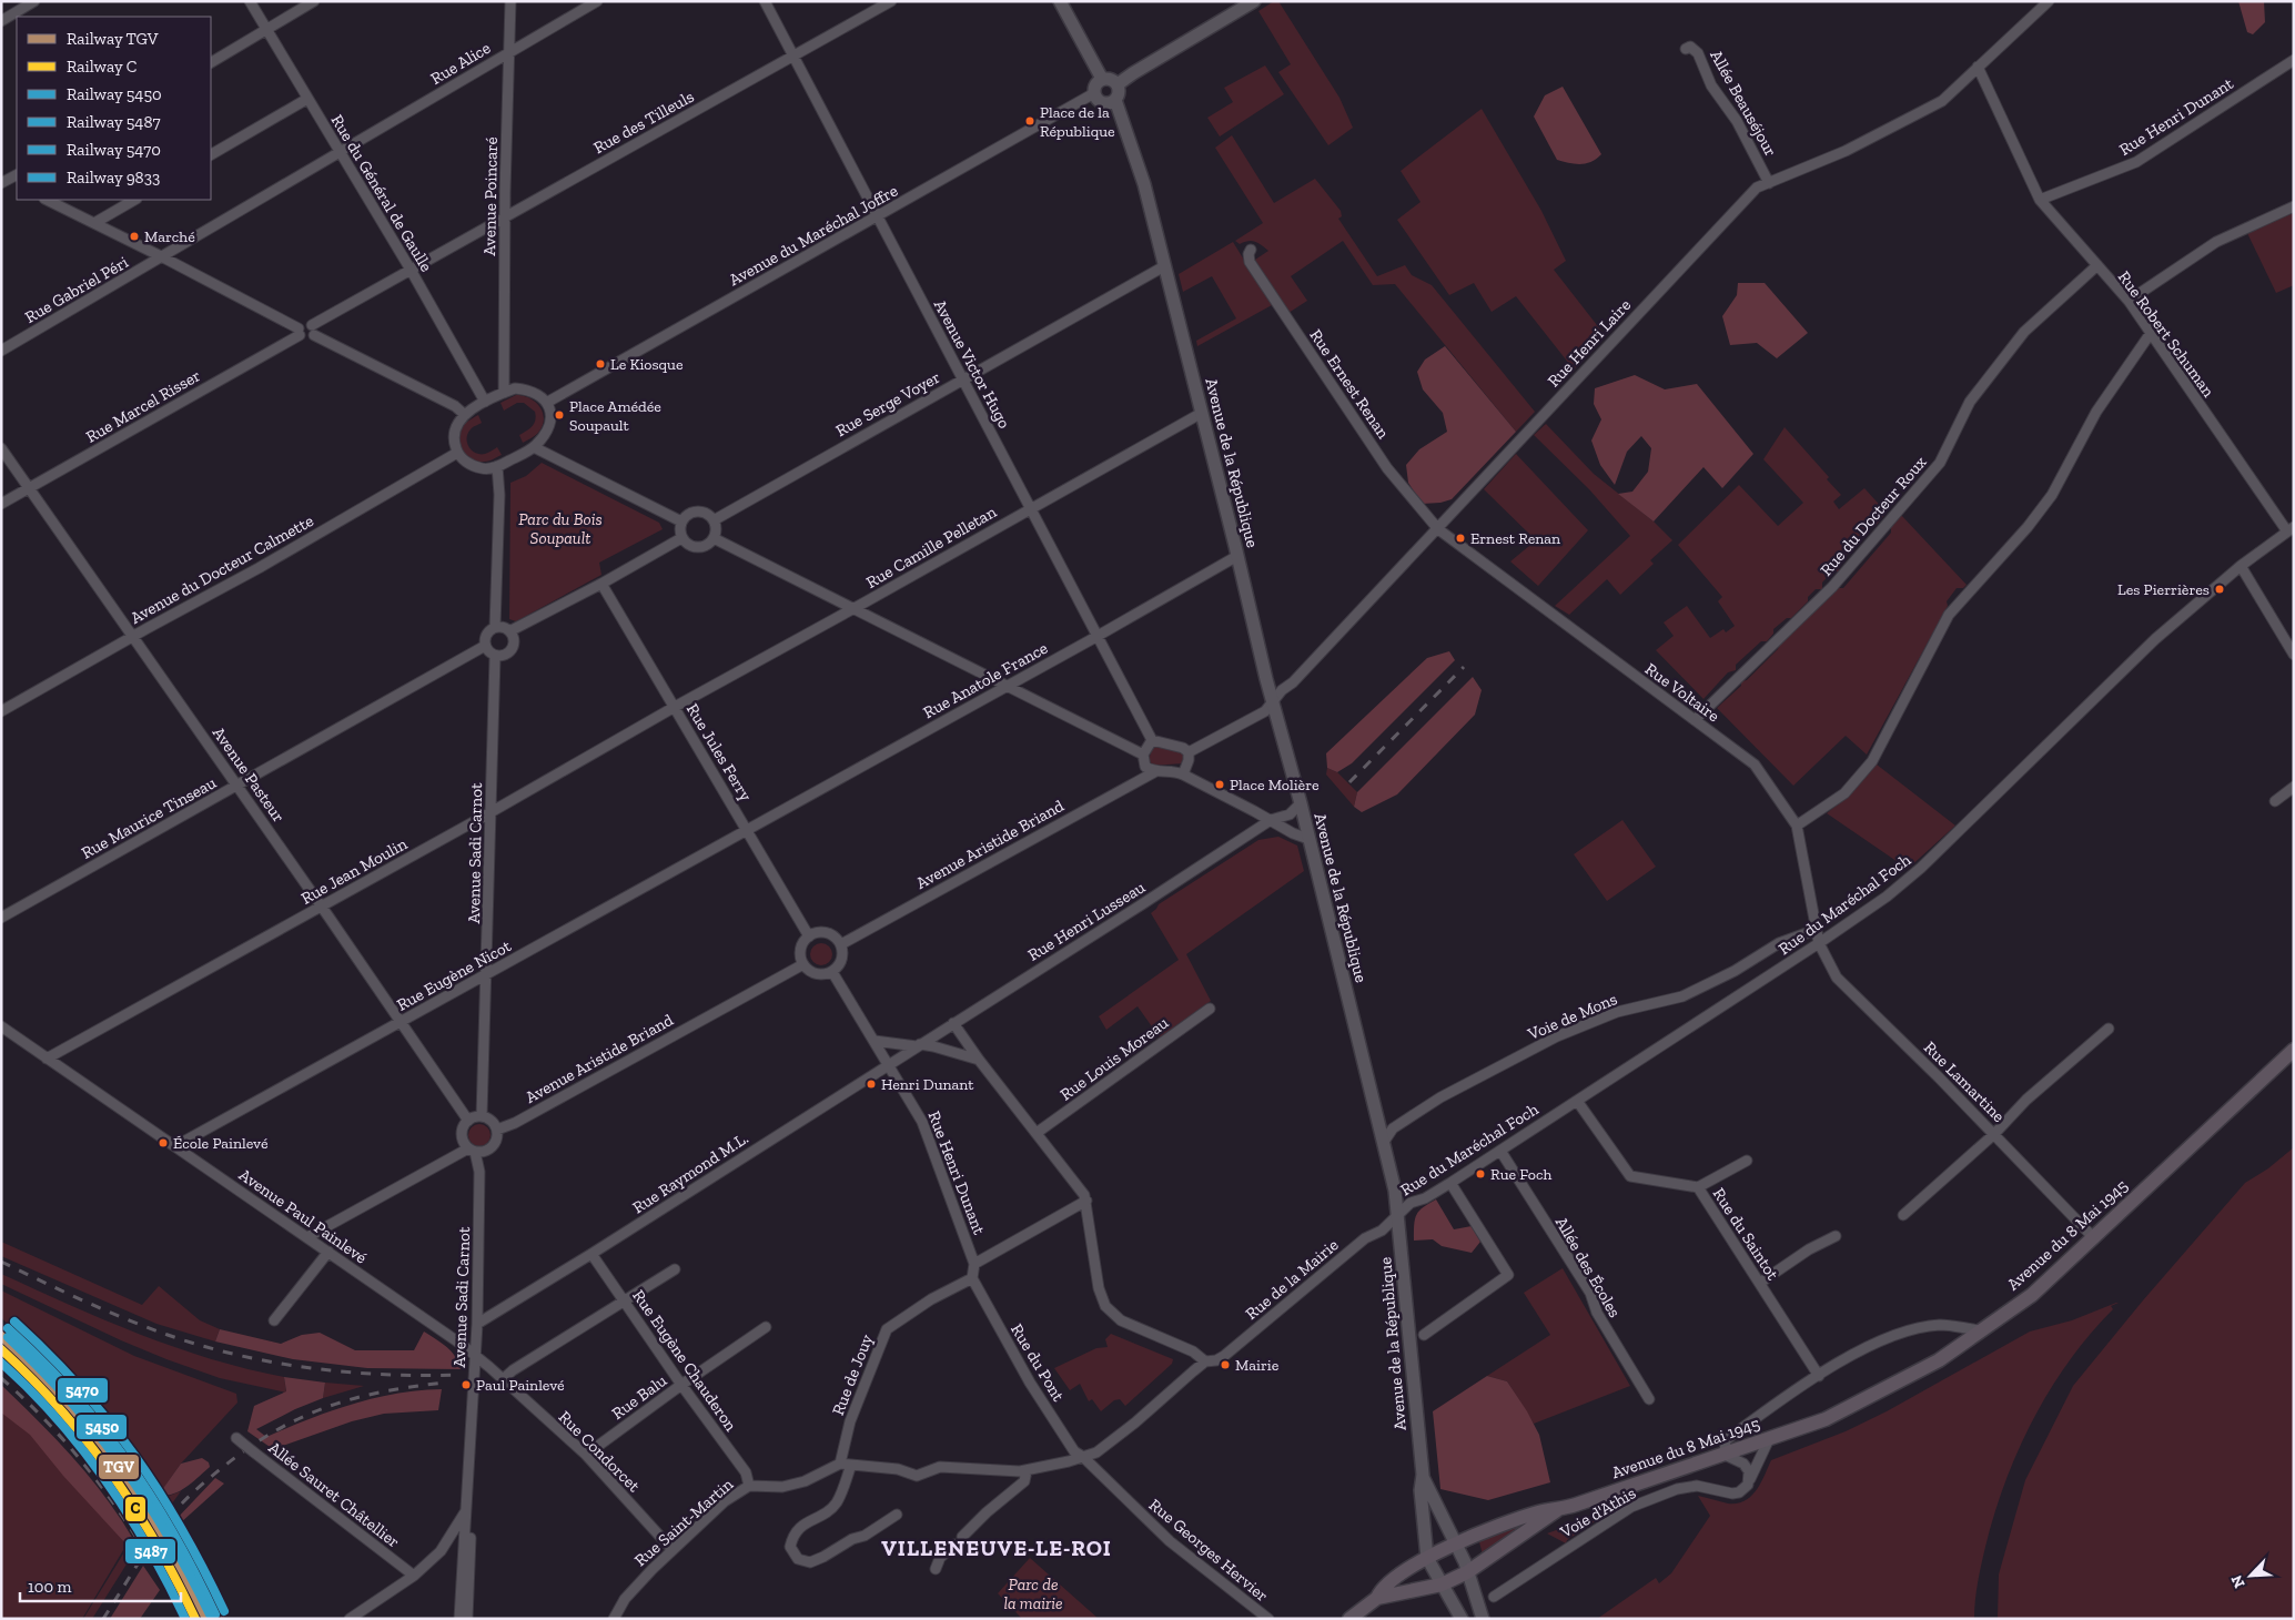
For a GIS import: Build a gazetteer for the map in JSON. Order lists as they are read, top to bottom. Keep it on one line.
{"streets":{"main road":["Avenue de la République","Avenue du 8 Mai 1945"],"street":["Rue Alice","Allée Beauséjour","Rue Henri Dunant","Rue des Tilleuls","Rue du Général de Gaulle","Avenue Poincaré","Avenue du Maréchal Joffre","Rue Gabriel Péri","Rue Robert Schuman","Rue Henri Laire","Avenue Victor Hugo","Rue Ernest Renan","Rue Serge Voyer","Rue Marcel Risser","Rue du Docteur Roux","Rue Camille Pelletan","Avenue du Docteur Calmette","Rue Anatole France","Rue Voltaire","Rue Jules Ferry","Avenue Pasteur","Rue Maurice Tinseau","Avenue Aristide Briand","Avenue Sadi Carnot","Rue Jean Moulin","Rue du Maréchal Foch","Rue Henri Lusseau","Rue Eugène Nicot","Voie de Mons","Rue Louis Moreau","Rue Lamartine","Rue Raymond M.L.","Avenue Paul Painlevé","Rue du Saintot","Allée des Écoles","Rue de la Mairie","Rue Eugène Chauderon","Rue du Pont","Rue de Jouy","Rue Balu","Rue Condorcet","Allée Sauret Châtellier","Voie d'Athis","Rue Saint-Martin","Rue Georges Hervier"]},"crossings":[["Rue Alice","Rue du Général de Gaulle"],["Rue Alice","Avenue Poincaré"],["Rue Alice","Rue Gabriel Péri"],["Allée Beauséjour","Rue Henri Laire"],["Rue Henri Dunant","Rue Robert Schuman"],["Rue Henri Dunant","Rue Raymond M.L."],["Rue des Tilleuls","Rue du Général de Gaulle"],["Rue des Tilleuls","Avenue Poincaré"],["Rue des Tilleuls","Avenue Victor Hugo"],["Rue du Général de Gaulle","Avenue Poincaré"],["Rue du Général de Gaulle","Avenue du Maréchal Joffre"],["Rue du Général de Gaulle","Rue Gabriel Péri"],["Rue du Général de Gaulle","Avenue du Docteur Calmette"],["Avenue Poincaré","Avenue du Maréchal Joffre"],["Avenue Poincaré","Avenue du Docteur Calmette"],["Avenue du Maréchal Joffre","Avenue Victor Hugo"],["Avenue du Maréchal Joffre","Avenue de la République"],["Avenue du Maréchal Joffre","Avenue du Docteur Calmette"],["Rue Robert Schuman","Rue Henri Laire"],["Rue Robert Schuman","Rue du Docteur Roux"],["Rue Robert Schuman","Rue du Maréchal Foch"],["Rue Henri Laire","Rue Ernest Renan"],["Rue Henri Laire","Avenue de la République"],["Rue Henri Laire","Rue Voltaire"],["Avenue Victor Hugo","Rue Serge Voyer"],["Avenue Victor Hugo","Rue Camille Pelletan"],["Avenue Victor Hugo","Rue Anatole France"],["Rue Ernest Renan","Rue Voltaire"],["Rue Serge Voyer","Avenue de la République"],["Rue Marcel Risser","Avenue Pasteur"],["Avenue de la République","Rue Camille Pelletan"],["Avenue de la République","Rue Anatole France"],["Avenue de la République","Rue du Maréchal Foch"],["Avenue de la République","Rue Henri Lusseau"],["Avenue de la République","Voie de Mons"],["Avenue de la République","Avenue du 8 Mai 1945"],["Avenue de la République","Rue de la Mairie"],["Rue du Docteur Roux","Rue Voltaire"],["Rue Camille Pelletan","Rue Jules Ferry"],["Rue Camille Pelletan","Rue Jean Moulin"],["Avenue du Docteur Calmette","Avenue Pasteur"],["Rue Anatole France","Rue Jules Ferry"],["Rue Anatole France","Rue Eugène Nicot"],["Rue Voltaire","Rue du Maréchal Foch"],["Rue Voltaire","Voie de Mons"],["Rue Voltaire","Rue Lamartine"],["Rue Jules Ferry","Avenue Aristide Briand"],["Rue Jules Ferry","Rue Jean Moulin"],["Rue Jules Ferry","Rue Eugène Nicot"],["Avenue Pasteur","Rue Maurice Tinseau"],["Avenue Pasteur","Avenue Aristide Briand"],["Avenue Pasteur","Avenue Sadi Carnot"],["Avenue Pasteur","Rue Jean Moulin"],["Avenue Pasteur","Rue Eugène Nicot"],["Rue Maurice Tinseau","Avenue Sadi Carnot"],["Avenue Aristide Briand","Avenue Sadi Carnot"],["Avenue Sadi Carnot","Rue Jean Moulin"],["Avenue Sadi Carnot","Rue Eugène Nicot"],["Avenue Sadi Carnot","Rue Raymond M.L."],["Avenue Sadi Carnot","Avenue Paul Painlevé"],["Avenue Sadi Carnot","Rue Condorcet"],["Rue Jean Moulin","Avenue Paul Painlevé"],["Rue du Maréchal Foch","Rue Lamartine"],["Rue du Maréchal Foch","Rue du Saintot"],["Rue du Maréchal Foch","Allée des Écoles"],["Rue du Maréchal Foch","Rue de la Mairie"],["Rue Henri Lusseau","Rue Raymond M.L."],["Rue Eugène Nicot","Avenue Paul Painlevé"],["Rue Lamartine","Avenue du 8 Mai 1945"],["Rue Raymond M.L.","Rue Eugène Chauderon"],["Avenue Paul Painlevé","Rue Condorcet"],["Rue de la Mairie","Rue du Pont"],["Rue de la Mairie","Rue Georges Hervier"],["Rue Eugène Chauderon","Rue Balu"],["Rue Eugène Chauderon","Rue Saint-Martin"],["Rue du Pont","Rue de Jouy"],["Rue du Pont","Rue Georges Hervier"],["Rue de Jouy","Rue Saint-Martin"],["Rue Balu","Rue Condorcet"],["Rue Condorcet","Rue Saint-Martin"]],"districts":["VILLENEUVE-LE-ROI"],"parks":["Parc du Bois Soupault","Parc de la mairie"],"places":["Place de la République","Marché","Le Kiosque","Place Amédée Soupault","Ernest Renan","Les Pierrières","Place Molière","Henri Dunant","École Painlevé","Rue Foch","Mairie","Paul Painlevé"],"lines":["rail line 5470","rail line 5450","rail line TGV","rail line 9833","rail line C","rail line 5487"],"legend":["Railway TGV","Railway C","Railway 5450","Railway 5487","Railway 5470","Railway 9833"],"scale_bar":"100 m","north":"bottom left"}
